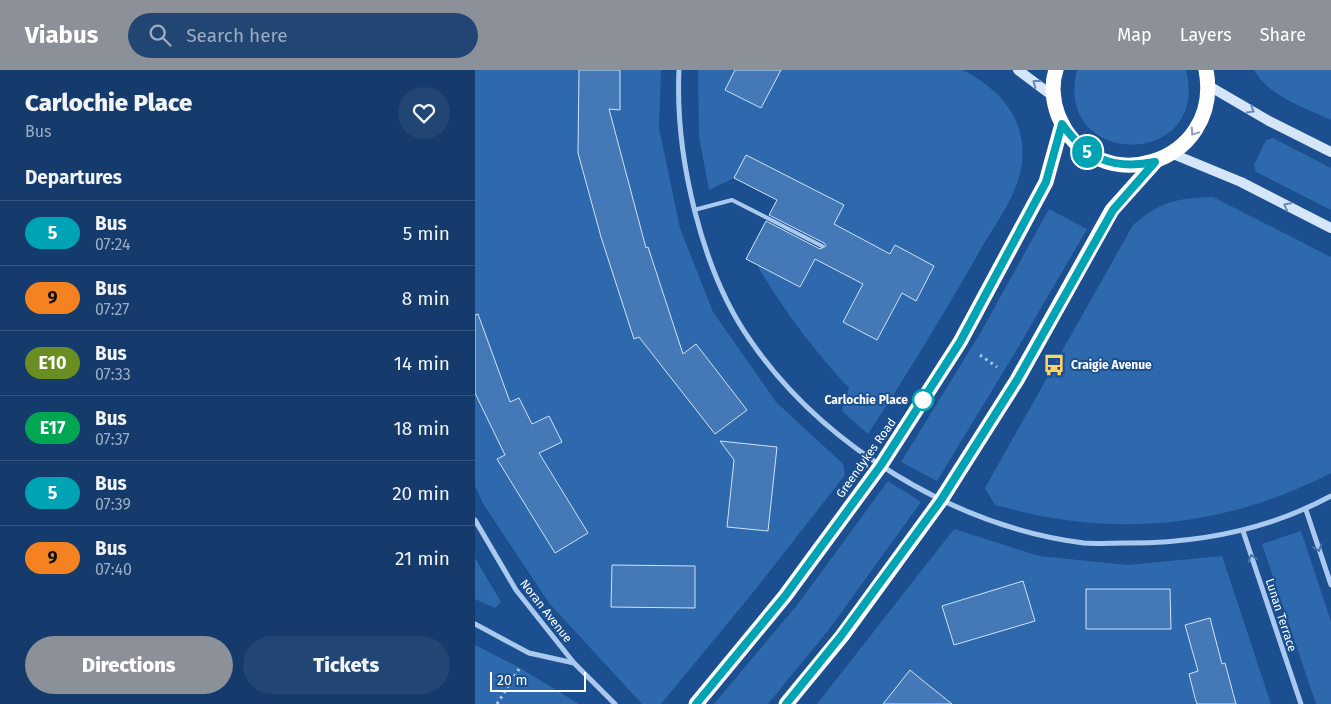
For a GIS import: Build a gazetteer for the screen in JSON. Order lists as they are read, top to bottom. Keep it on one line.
{"streets":{"highway":["Greendykes Road"],"street":["Noran Avenue","Lunan Terrace"]},"one_way":["Lunan Terrace"],"places":{"bus stop":["Craigie Avenue"],"other":["Carlochie Place"]},"lines":["bus line 5"],"scale_bar":"20 m","page":{"header":"Viabus","search":"Search here","nav":["Map","Layers","Share"],"heading":[["Carlochie Place","Bus"],"Departures"],"on_map":"5","list":[{"mark":"5","name":"Bus","note":"07:24","value":"5 min"},{"mark":"9","name":"Bus","note":"07:27","value":"8 min"},{"mark":"E10","name":"Bus","note":"07:33","value":"14 min"},{"mark":"E17","name":"Bus","note":"07:37","value":"18 min"},{"mark":"5","name":"Bus","note":"07:39","value":"20 min"},{"mark":"9","name":"Bus","note":"07:40","value":"21 min"}],"buttons":["Directions","Tickets"],"scale":"20 m"}}
